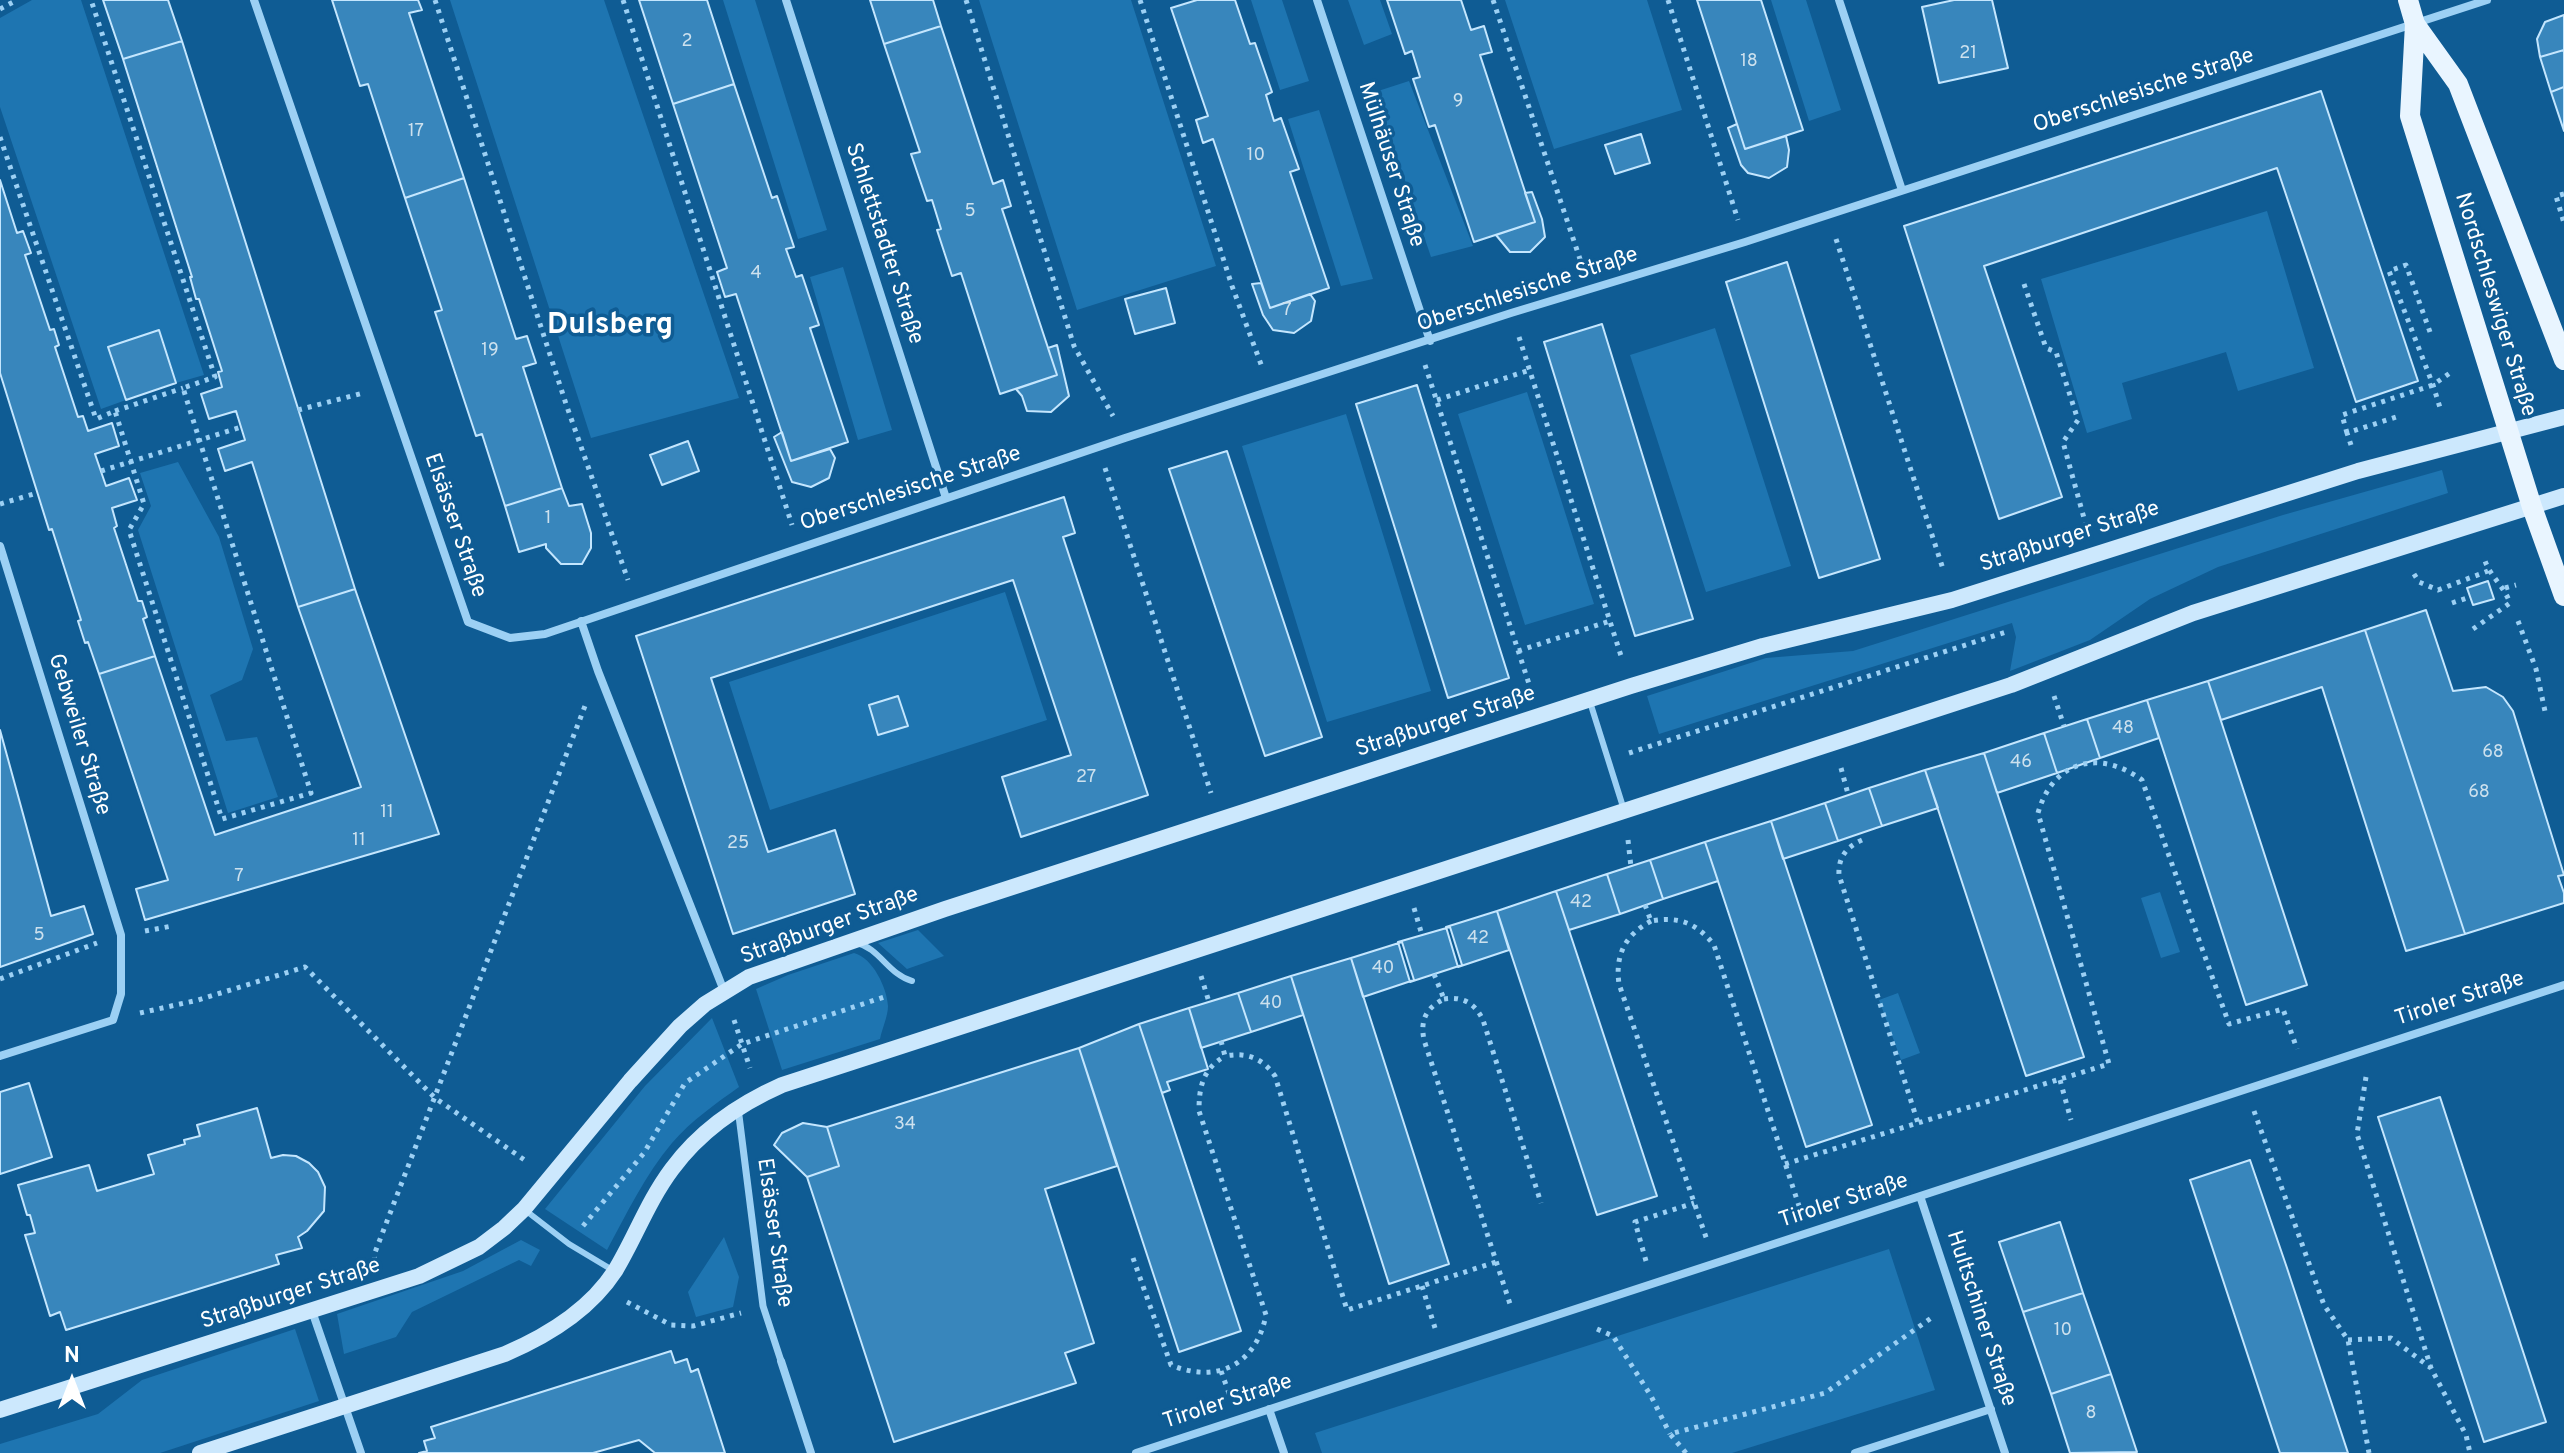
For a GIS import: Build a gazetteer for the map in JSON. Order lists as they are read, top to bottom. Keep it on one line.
{"streets":{"main road":["Nordschleswiger Straße","Straßburger Straße"],"street":["Oberschlesische Straße","Mülhäuser Straße","Schlettstadter Straße","Elsässer Straße","Gebweiler Straße","Tiroler Straße","Hultschiner Straße"]},"crossings":[["Oberschlesische Straße","Mülhäuser Straße"],["Oberschlesische Straße","Schlettstadter Straße"],["Oberschlesische Straße","Nordschleswiger Straße"],["Oberschlesische Straße","Elsässer Straße"],["Nordschleswiger Straße","Straßburger Straße"],["Tiroler Straße","Hultschiner Straße"]],"districts":["Dulsberg"],"house_numbers":["2","21","18","9","17","10","5","4","7","19","1","48","68","46","27","68","11","11","25","7","42","5","42","40","40","34","10","8"],"north":"top"}
